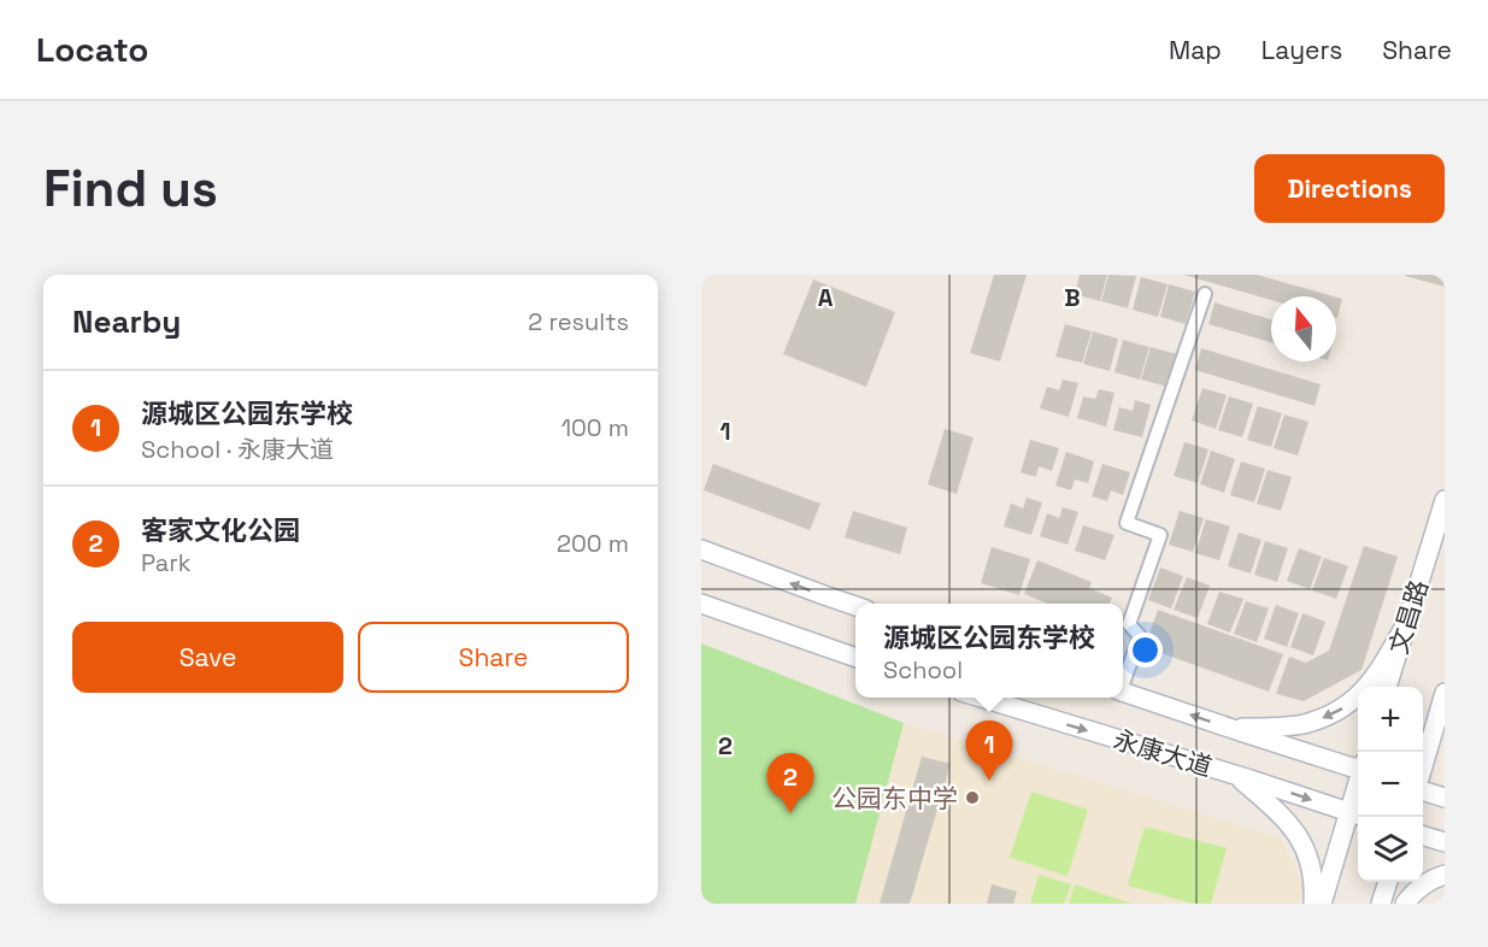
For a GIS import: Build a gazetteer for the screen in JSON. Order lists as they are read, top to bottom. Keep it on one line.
{"streets":{"main road":["文昌路","永康大道"]},"places":["公园东中学"],"north":"top","page":{"header":"Locato","nav":["Map","Layers","Share"],"buttons":["Directions",["Save","Share"]],"title":"Find us","heading":["Nearby","2 results"],"list":[{"mark":"1","name":"源城区公园东学校","note":"School · 永康大道","value":"100 m"},{"mark":"2","name":"客家文化公园","note":"Park","value":"200 m"}],"popup":["源城区公园东学校","School"],"map_buttons":["+","−"],"pins":["1","2"]},"grid":{"columns":["A","B"],"rows":["1","2"]}}
